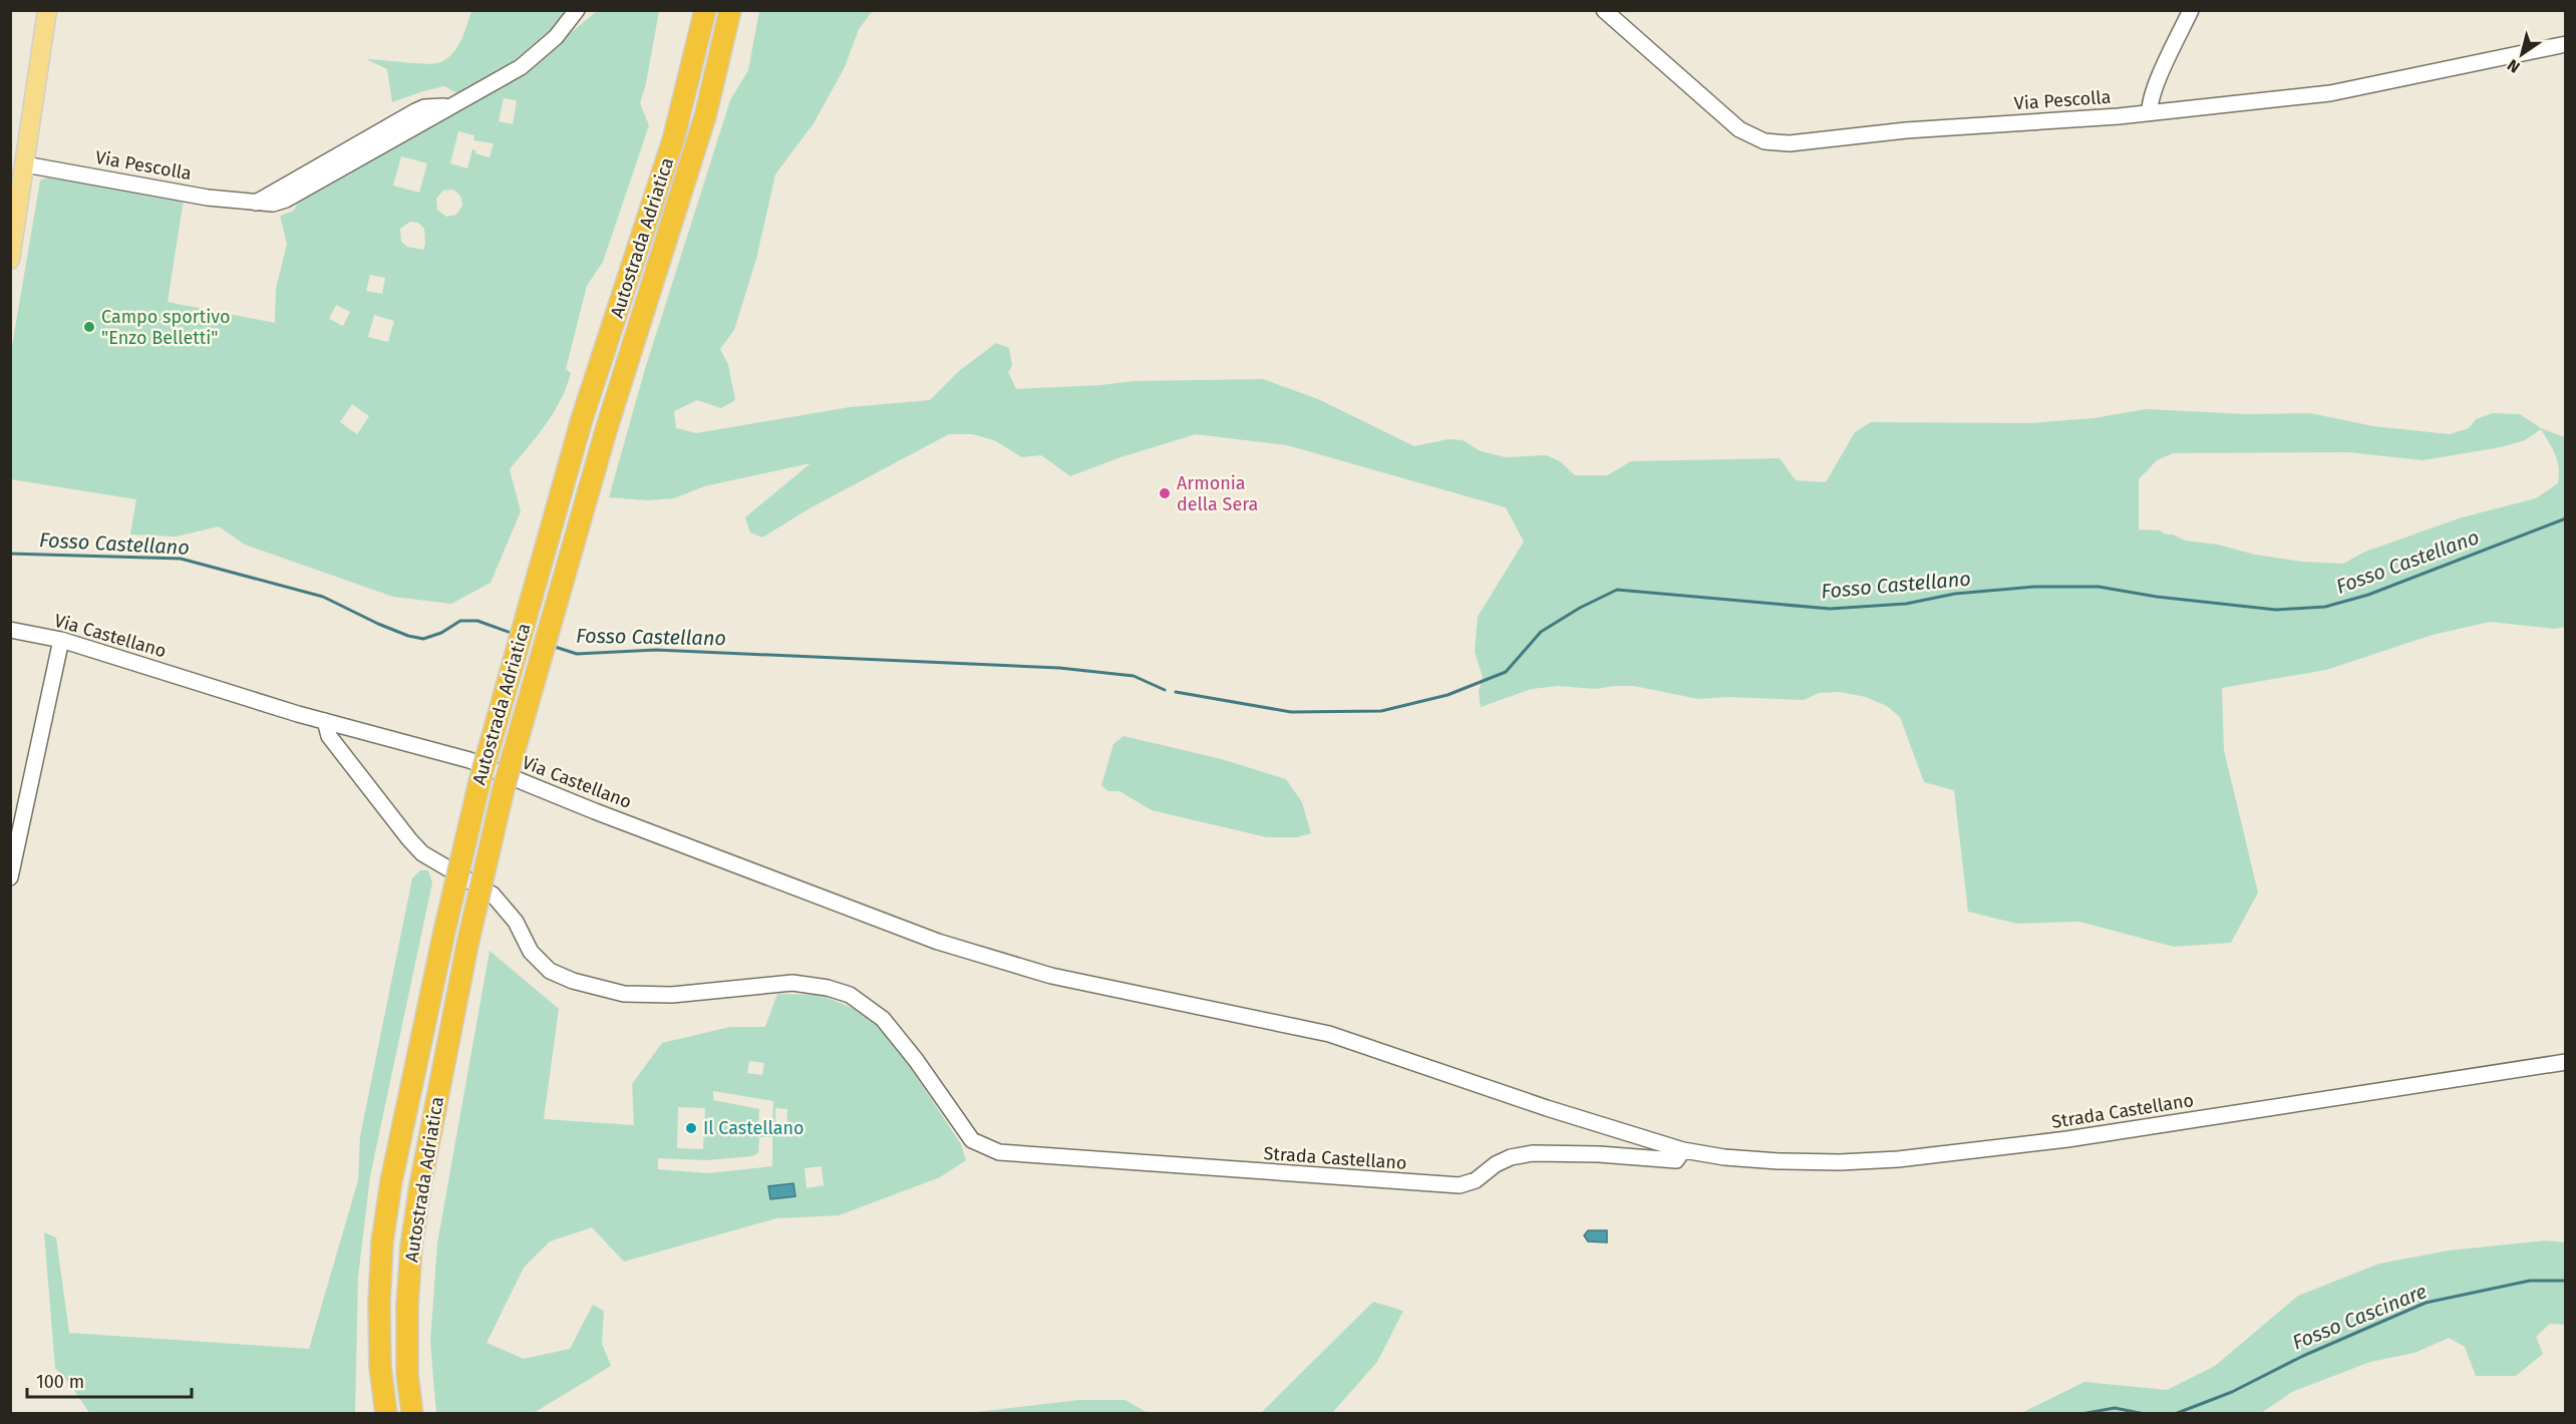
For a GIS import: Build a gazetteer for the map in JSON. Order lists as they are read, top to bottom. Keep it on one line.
{"streets":{"highway":["Autostrada Adriatica"],"street":["Via Pescolla","Via Castellano","Strada Castellano"]},"crossings":[["Via Castellano","Strada Castellano"]],"water":["Fosso Castellano","Fosso Cascinare"],"places":["Campo sportivo \"Enzo Belletti\"","Armonia della Sera","Il Castellano"],"scale_bar":"100 m","north":"bottom left"}
